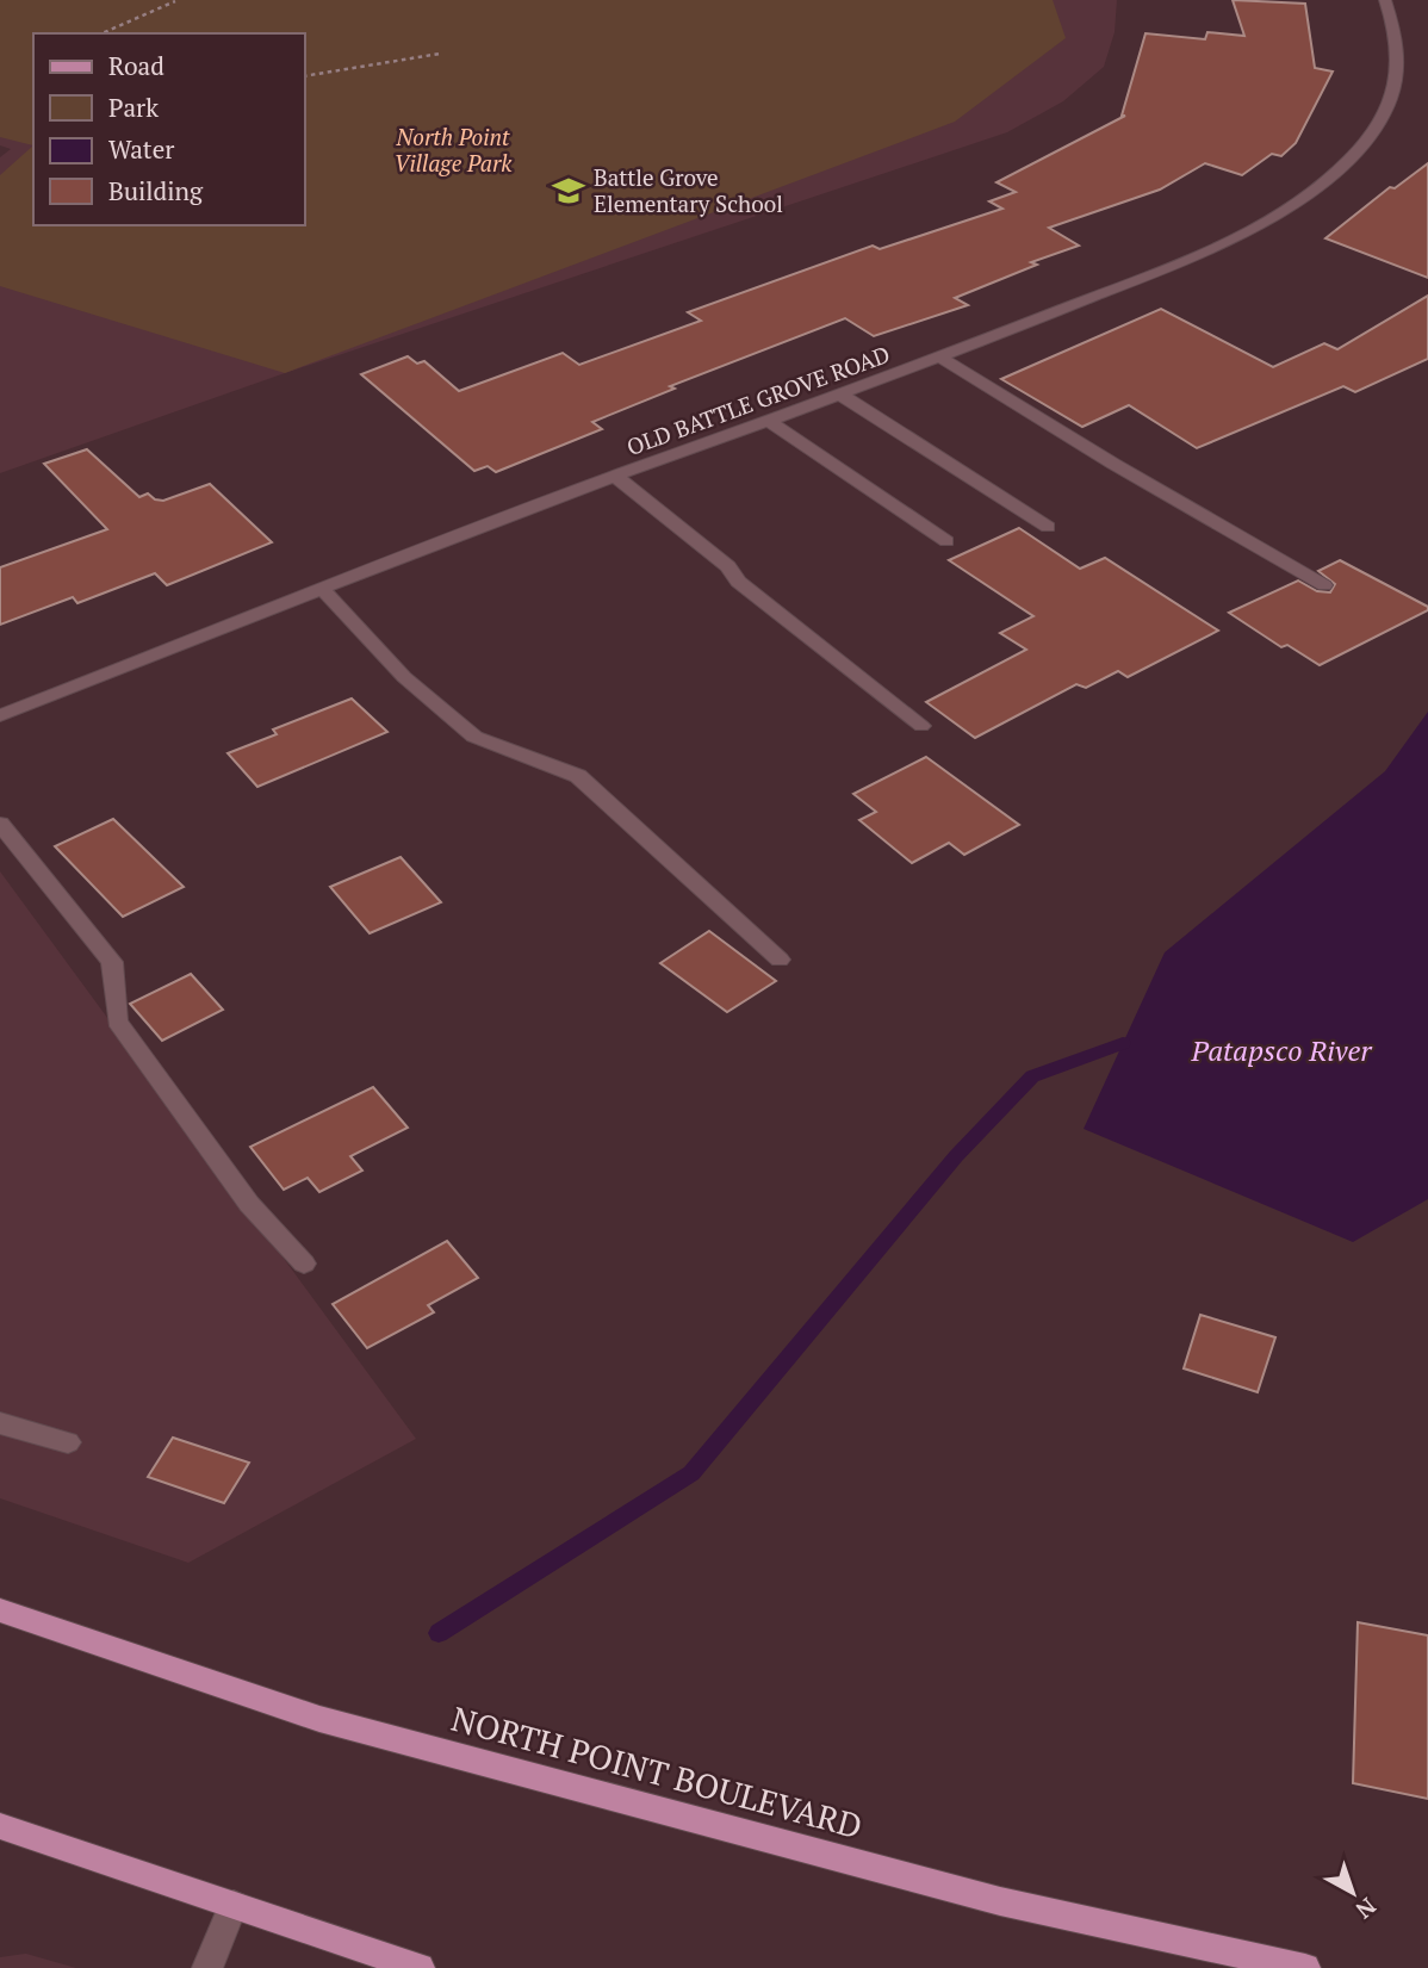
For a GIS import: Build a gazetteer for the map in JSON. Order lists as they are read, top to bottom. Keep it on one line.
{"streets":{"main road":["NORTH POINT BOULEVARD"],"street":["OLD BATTLE GROVE ROAD"]},"water":["Patapsco River"],"parks":["North Point Village Park"],"places":{"school or university":["Battle Grove Elementary School"]},"legend":["Road","Park","Water","Building"],"north":"bottom right"}
